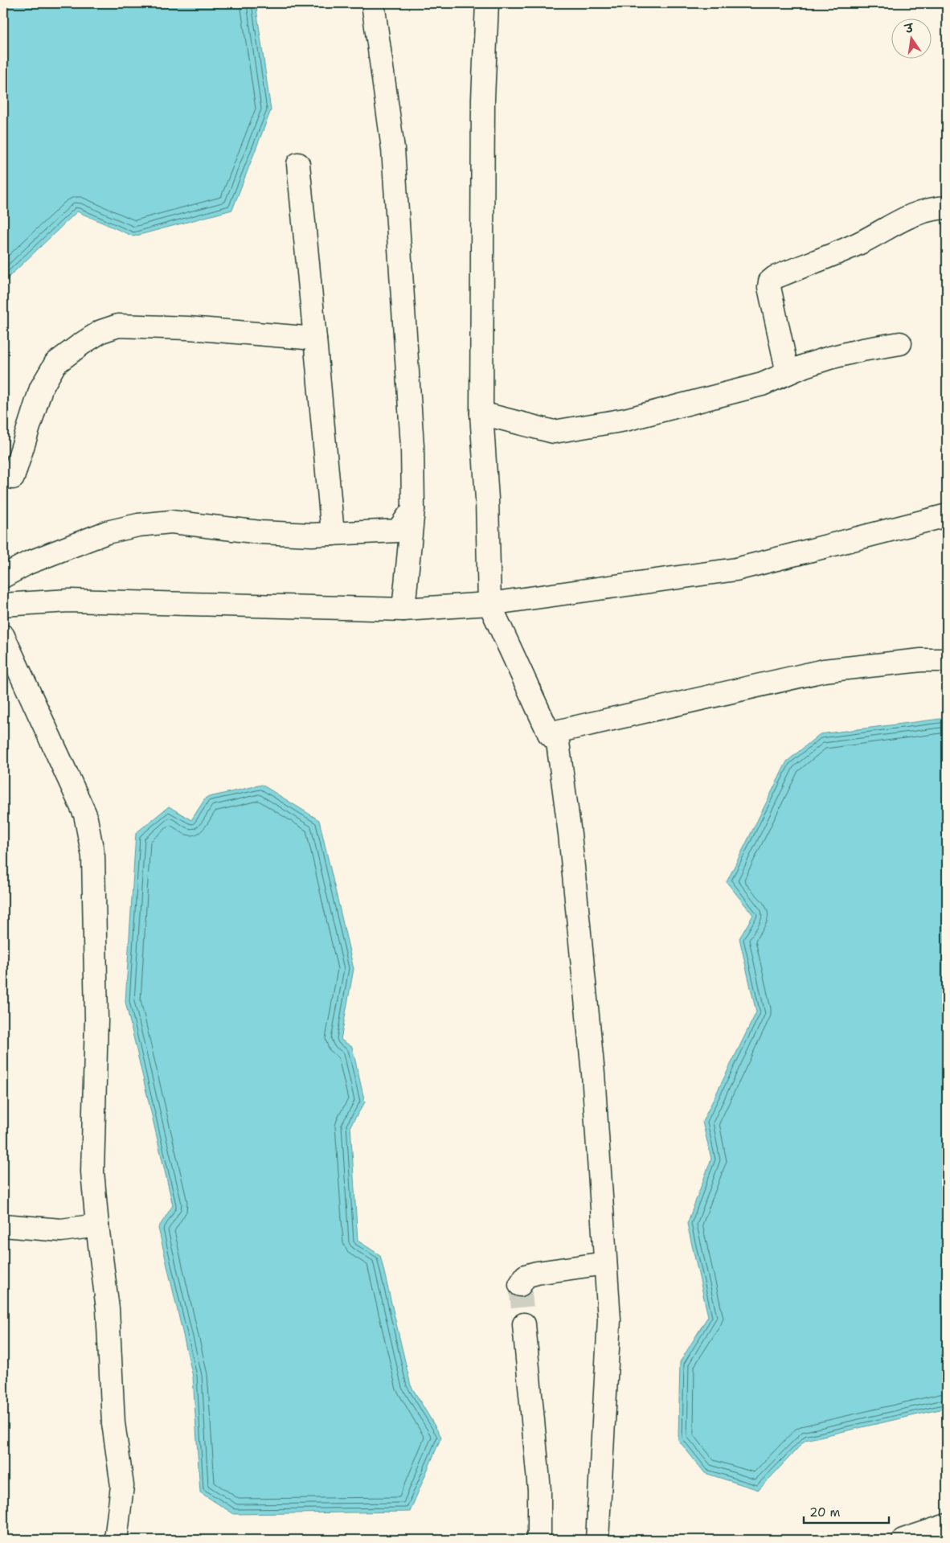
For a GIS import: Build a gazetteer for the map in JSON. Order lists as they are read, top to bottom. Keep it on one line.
{"scale_bar":"20 m","north":"top"}
